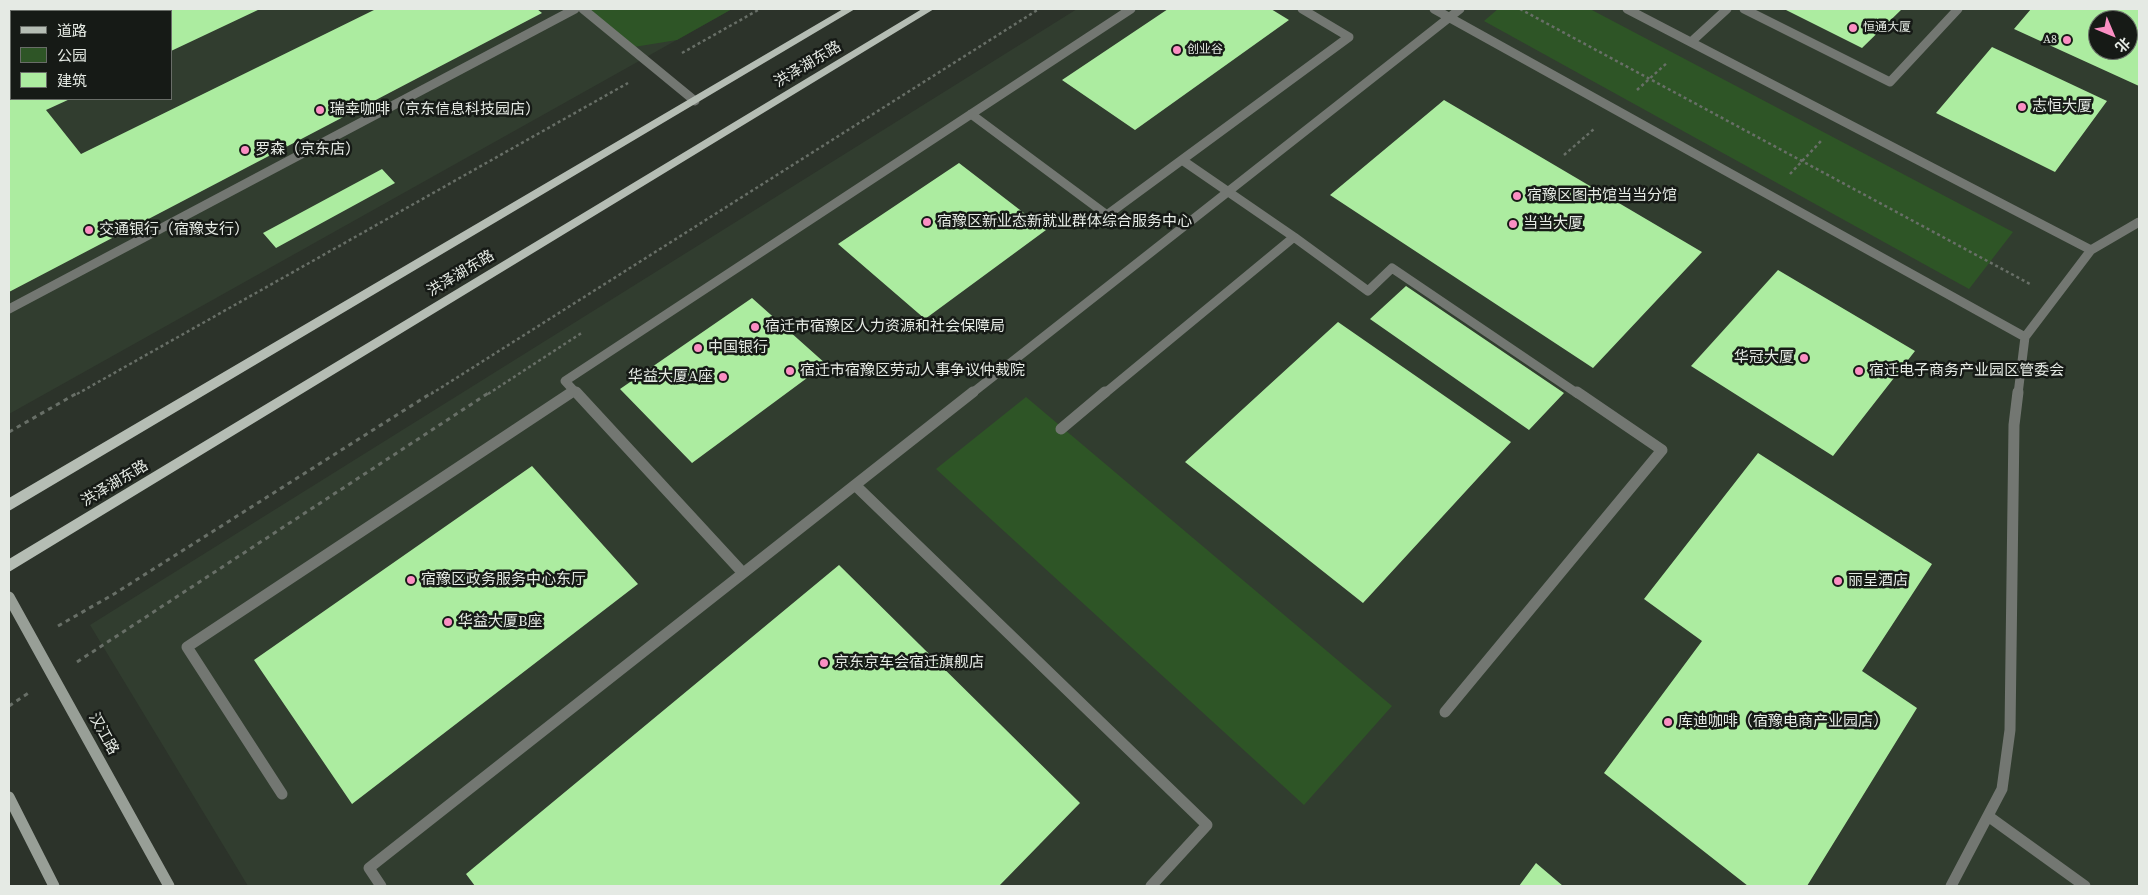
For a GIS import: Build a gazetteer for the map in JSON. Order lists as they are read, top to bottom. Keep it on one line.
{"streets":{"main road":["洪泽湖东路"],"street":["汉江路"]},"places":["恒通大厦","A8","创业谷","志恒大厦","瑞幸咖啡（京东信息科技园店）","罗森（京东店）","宿豫区图书馆当当分馆","宿豫区新业态新就业群体综合服务中心","当当大厦","交通银行（宿豫支行）","宿迁市宿豫区人力资源和社会保障局","中国银行","华冠大厦","宿迁市宿豫区劳动人事争议仲裁院","宿迁电子商务产业园区管委会","华益大厦A座","宿豫区政务服务中心东厅","丽呈酒店","华益大厦B座","京东京车会宿迁旗舰店","库迪咖啡（宿豫电商产业园店）"],"legend":["道路","公园","建筑"],"north":"bottom right"}
